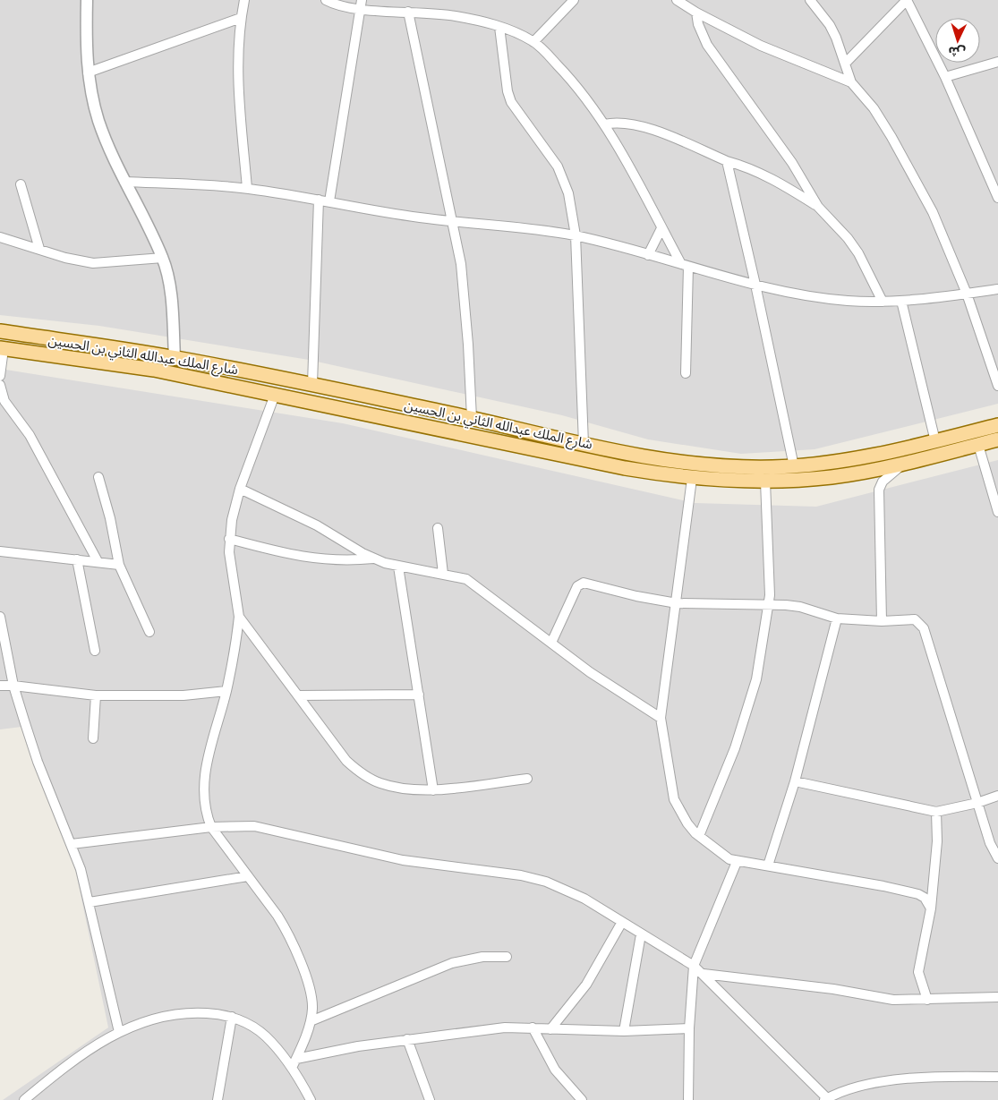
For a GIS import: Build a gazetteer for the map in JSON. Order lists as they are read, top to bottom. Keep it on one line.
{"streets":{"main road":["شارع الملك عبدالله الثاني بن الحسين"]},"north":"bottom"}
